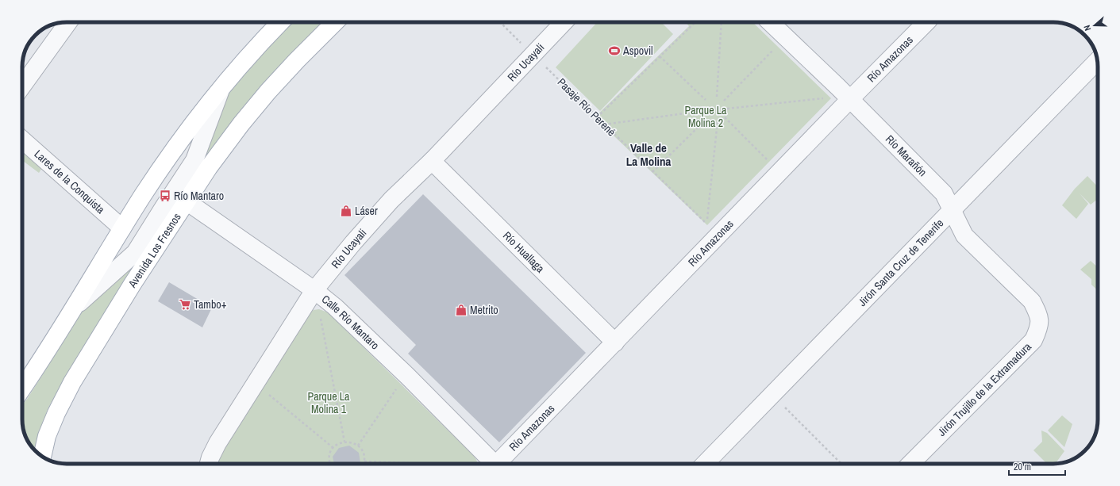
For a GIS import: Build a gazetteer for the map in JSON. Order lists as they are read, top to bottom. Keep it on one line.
{"streets":{"main road":["Avenida Los Fresnos"],"street":["Río Amazonas","Río Ucayali","Río Marañón","Lares de la Conquista","Río Huallaga","Jirón Santa Cruz de Tenerife","Calle Río Mantaro","Jirón Trujillo de la Extramadura"],"path":["Pasaje Río Perené"]},"crossings":[["Río Amazonas","Río Marañón"],["Río Amazonas","Río Huallaga"],["Río Ucayali","Pasaje Río Perené"],["Río Ucayali","Río Huallaga"],["Río Ucayali","Calle Río Mantaro"],["Río Marañón","Jirón Santa Cruz de Tenerife"],["Río Marañón","Jirón Trujillo de la Extramadura"],["Avenida Los Fresnos","Calle Río Mantaro"]],"districts":["Valle de La Molina"],"parks":["Parque La Molina 2","Parque La Molina 1"],"places":{"sports":["Aspovil"],"bus stop":["Río Mantaro"],"shop":["Láser","Metrito"],"supermarket":["Tambo+"]},"scale_bar":"20 m","north":"left"}
